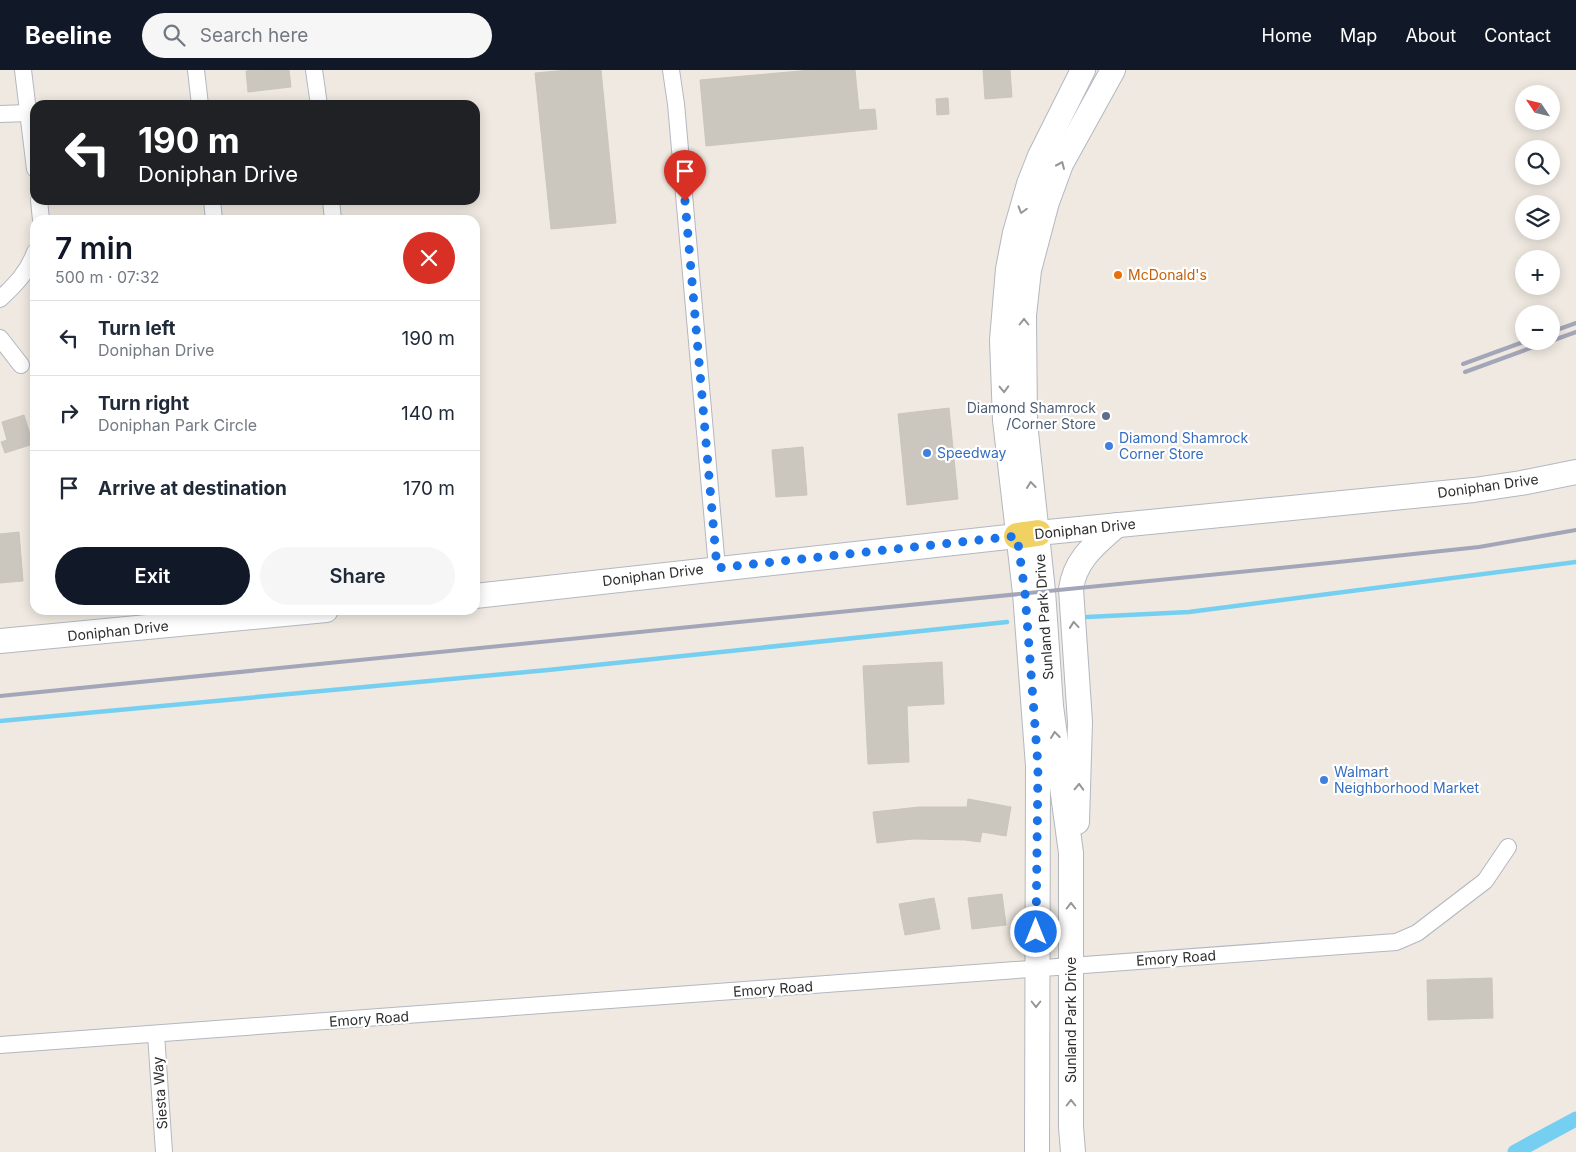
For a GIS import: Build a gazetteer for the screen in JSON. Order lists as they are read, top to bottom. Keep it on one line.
{"streets":{"main road":["Doniphan Drive","Sunland Park Drive"],"street":["Emory Road","Siesta Way"]},"crossings":[["Doniphan Drive","Sunland Park Drive"],["Sunland Park Drive","Emory Road"],["Emory Road","Siesta Way"]],"places":["McDonald's","Diamond Shamrock /Corner Store","Diamond Shamrock Corner Store","Speedway","Walmart Neighborhood Market"],"north":"top left","page":{"header":"Beeline","search":"Search here","nav":["Home","Map","About","Contact"],"map_buttons":["+","−"],"turn":["190 m","Doniphan Drive"],"heading":["7 min","500 m · 07:32"],"list":[{"name":"Turn left","note":"Doniphan Drive","value":"190 m"},{"name":"Turn right","note":"Doniphan Park Circle","value":"140 m"},{"name":"Arrive at destination","value":"170 m"}],"buttons":["Exit","Share"]}}
